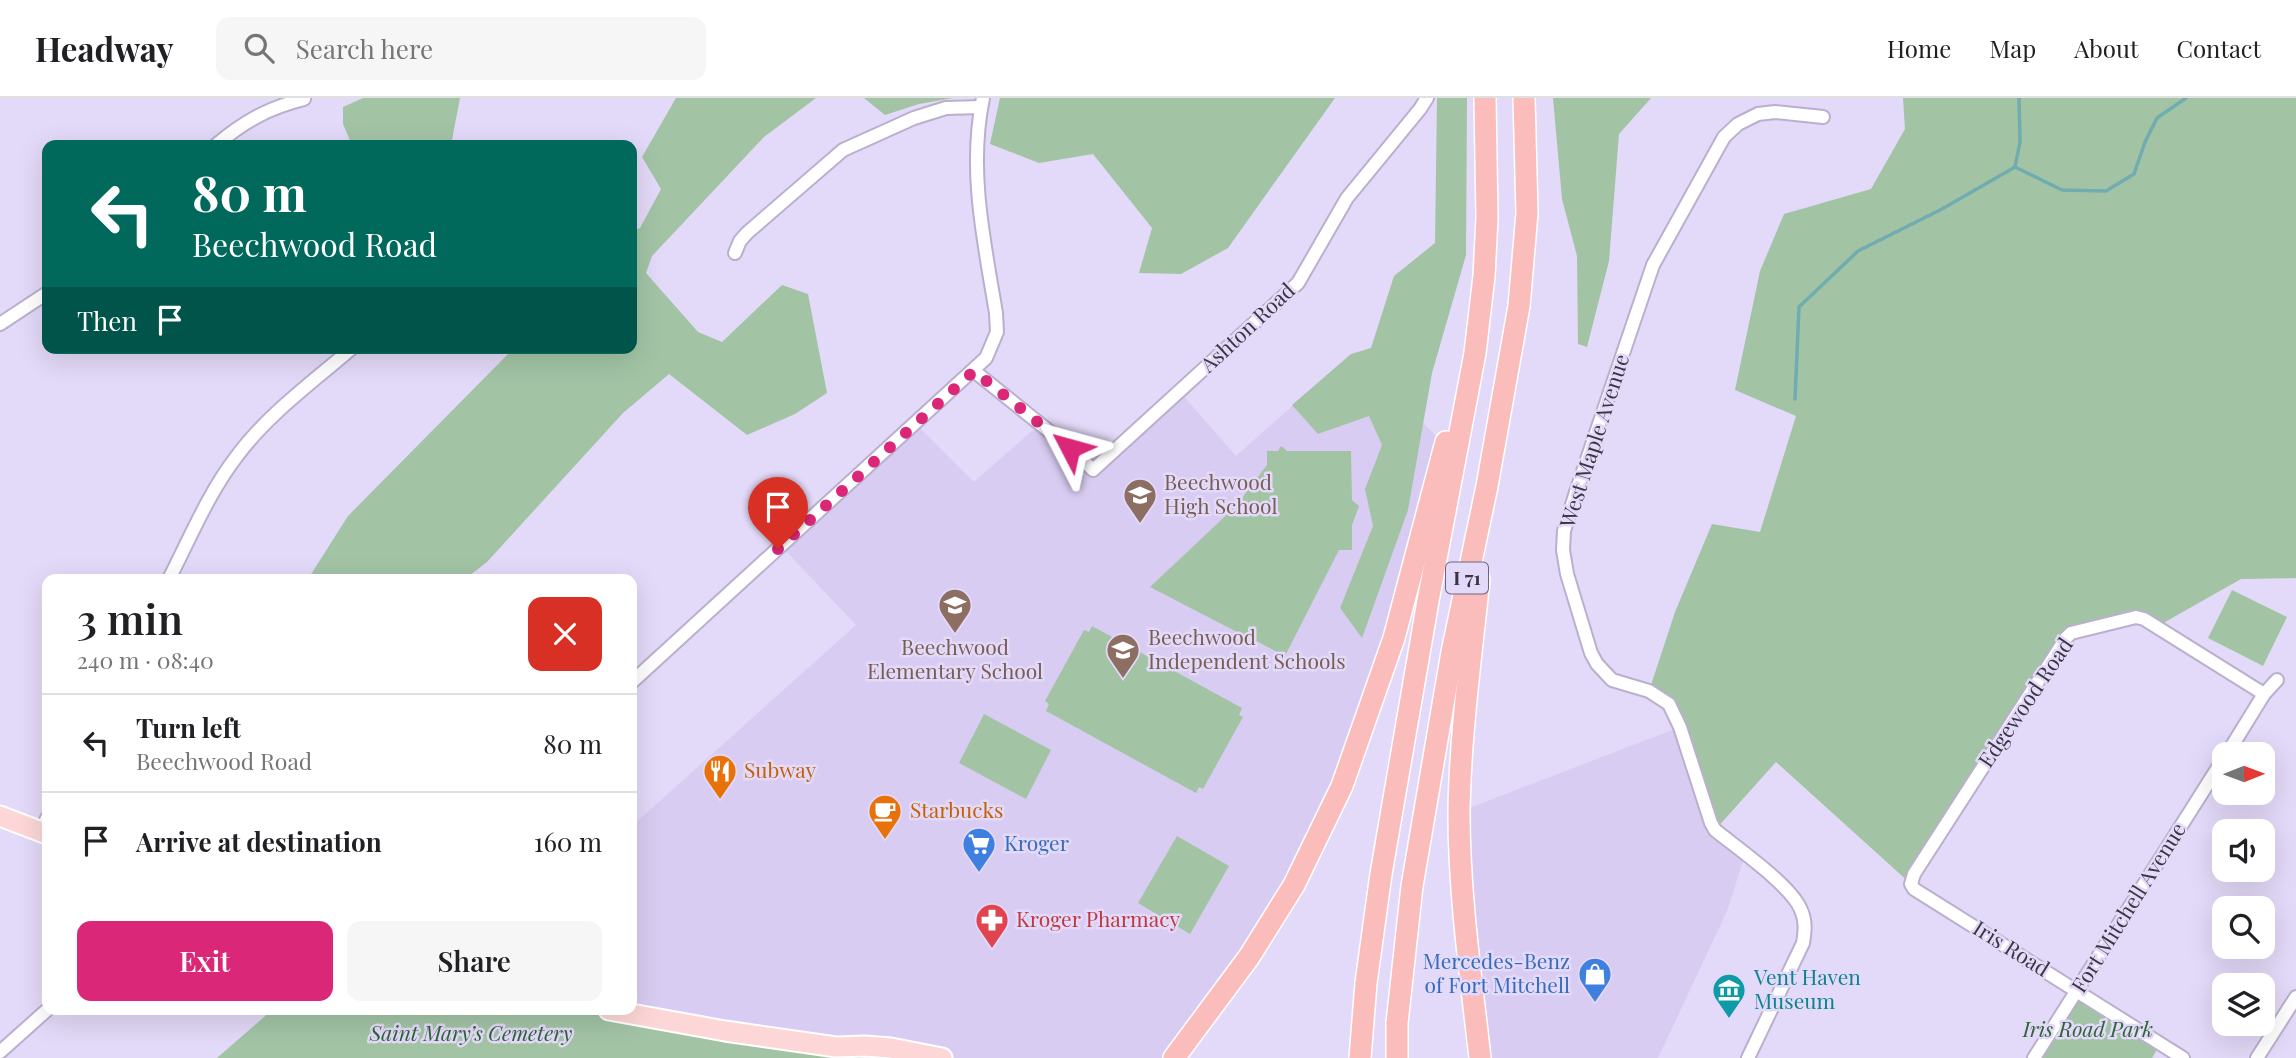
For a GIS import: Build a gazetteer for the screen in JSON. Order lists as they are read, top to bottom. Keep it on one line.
{"streets":{"highway":["I 71"],"street":["Ashton Road","West Maple Avenue","Edgewood Road","Fort Mitchell Avenue","Iris Road"]},"crossings":[["Edgewood Road","Fort Mitchell Avenue"],["Edgewood Road","Iris Road"],["Fort Mitchell Avenue","Iris Road"]],"parks":["Iris Road Park","Saint Mary’s Cemetery"],"places":{"school or university":["Beechwood High School","Beechwood Elementary School","Beechwood Independent Schools"],"restaurant":["Subway"],"cafe":["Starbucks"],"supermarket":["Kroger"],"pharmacy":["Kroger Pharmacy"],"shop":["Mercedes-Benz of Fort Mitchell"],"museum":["Vent Haven Museum"]},"north":"right","page":{"header":"Headway","search":"Search here","nav":["Home","Map","About","Contact"],"turn":["80 m","Beechwood Road"],"then":"Then","heading":["3 min","240 m · 08:40"],"list":[{"name":"Turn left","note":"Beechwood Road","value":"80 m"},{"name":"Arrive at destination","value":"160 m"}],"buttons":["Exit","Share"]}}
